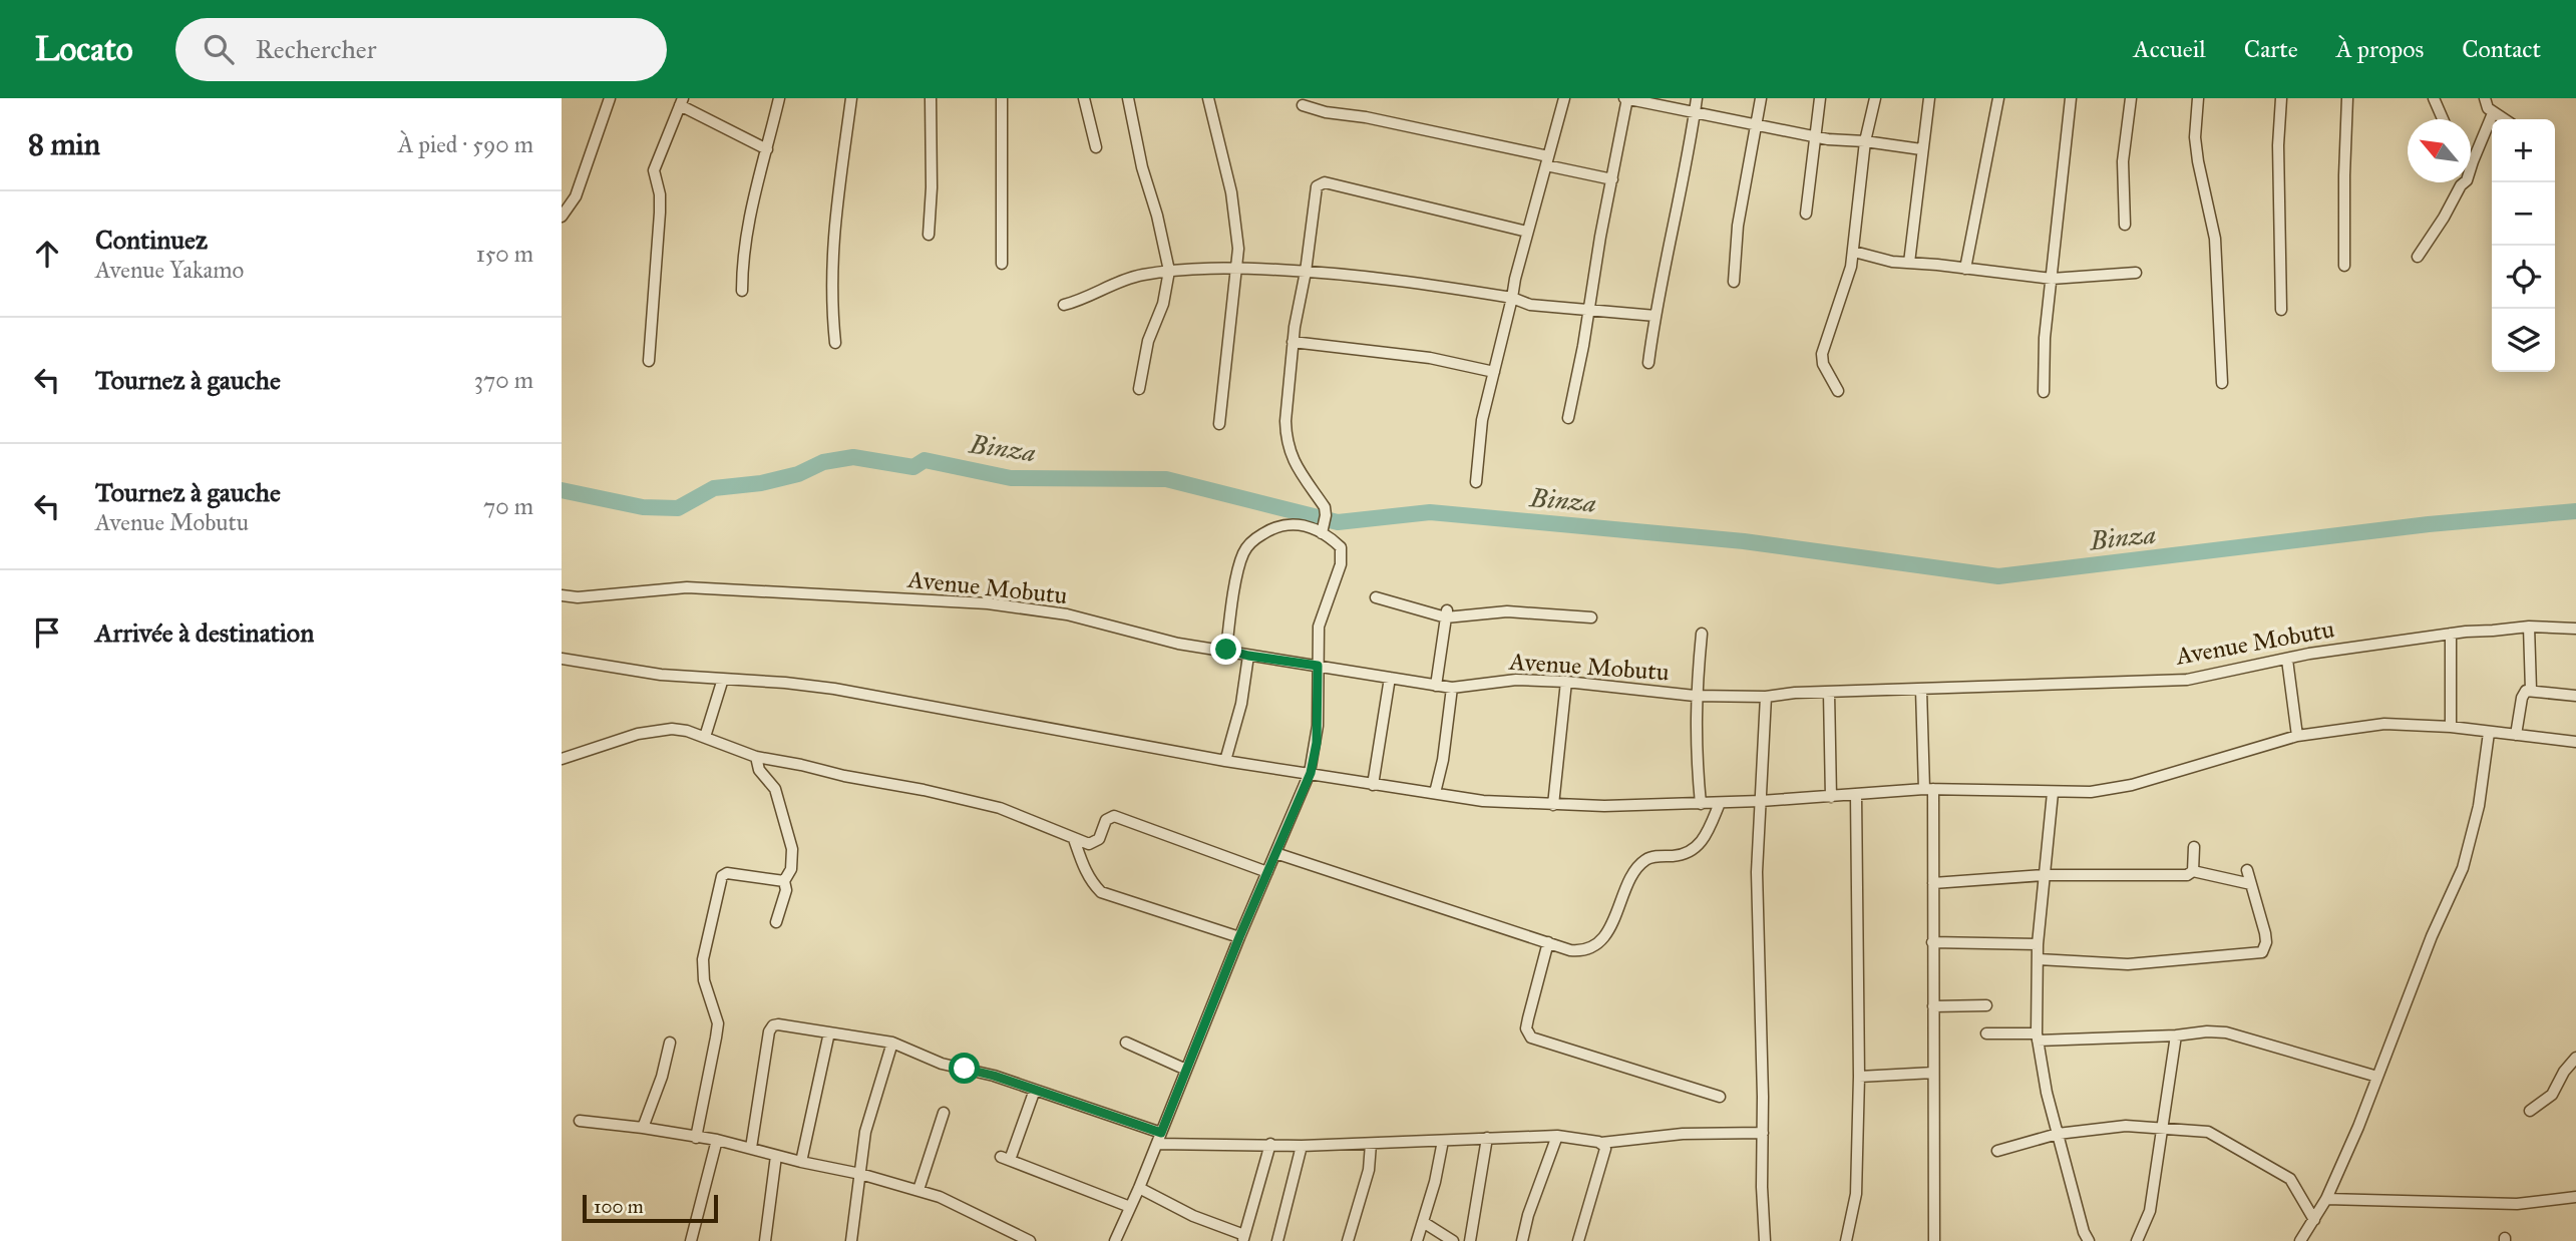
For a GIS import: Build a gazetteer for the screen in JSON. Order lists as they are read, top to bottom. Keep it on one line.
{"streets":{"street":["Avenue Mobutu"]},"water":["Binza"],"scale_bar":"100 m","north":"top left","page":{"header":"Locato","search":"Rechercher","nav":["Accueil","Carte","À propos","Contact"],"heading":["8 min","À pied · 590 m"],"map_buttons":["+","−"],"list":[["Continuez","Avenue Yakamo","150 m"],["Tournez à gauche","370 m"],["Tournez à gauche","Avenue Mobutu","70 m"],"Arrivée à destination"],"scale":"100 m"}}
